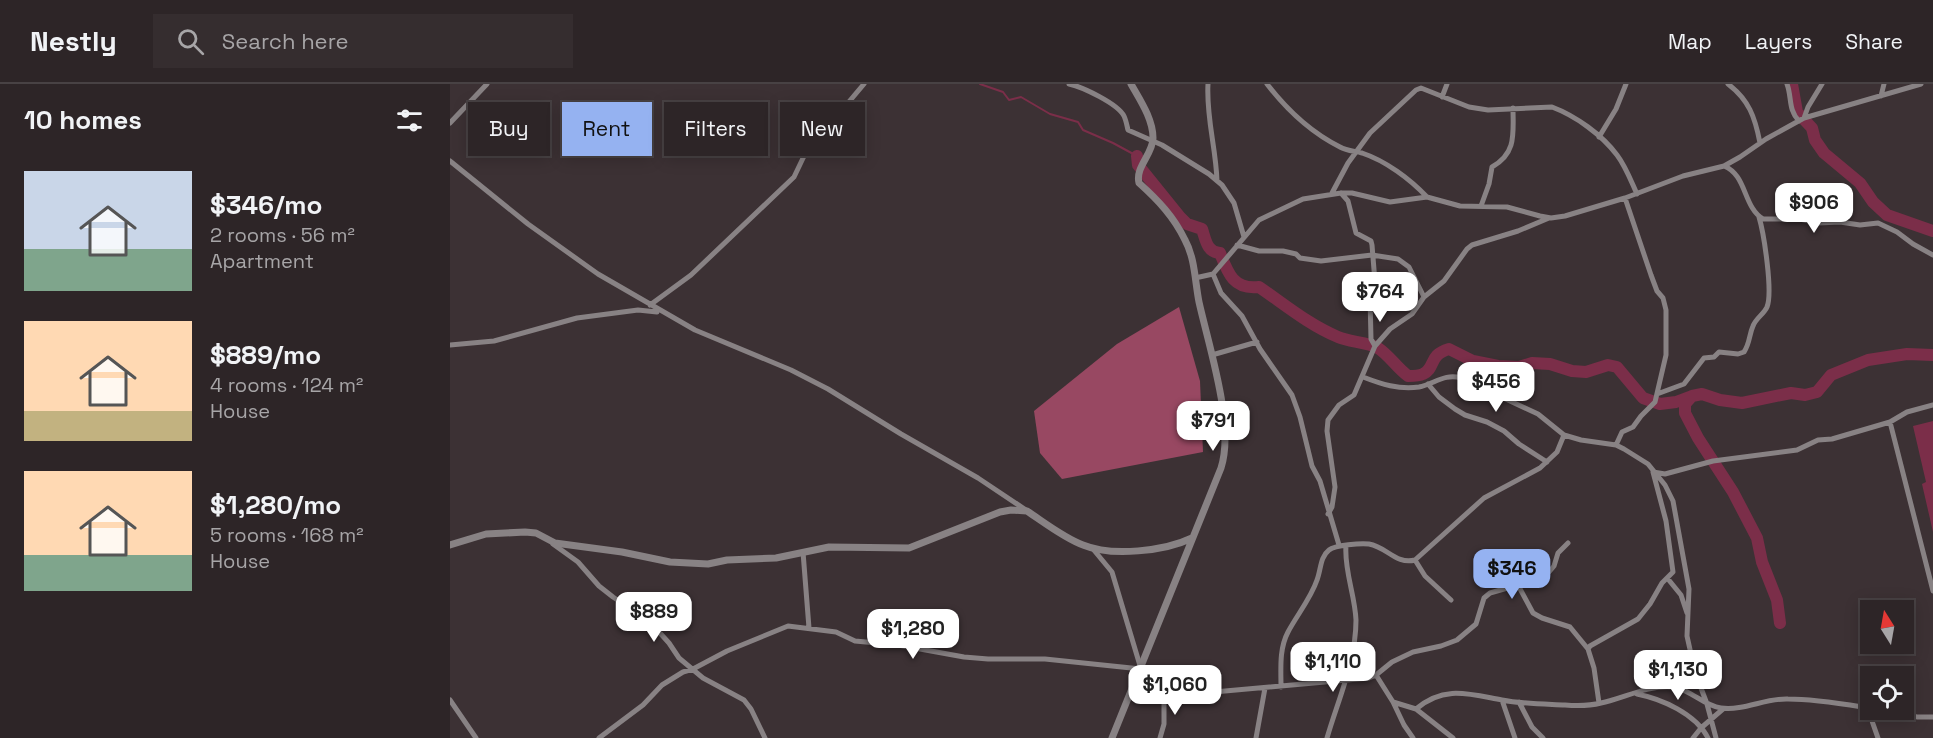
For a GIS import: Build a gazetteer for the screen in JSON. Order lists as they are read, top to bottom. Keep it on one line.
{"north":"top","page":{"header":"Nestly","search":"Search here","nav":["Map","Layers","Share"],"heading":"10 homes","chip":["Buy","Rent","Filters","New"],"list":[{"name":"$346/mo","note":"2 rooms · 56 m² · Apartment"},{"name":"$889/mo","note":"4 rooms · 124 m² · House"},{"name":"$1,280/mo","note":"5 rooms · 168 m² · House"}],"price":["$906","$764","$456","$791","$346","$889","$1,280","$1,110","$1,130","$1,060"]}}
